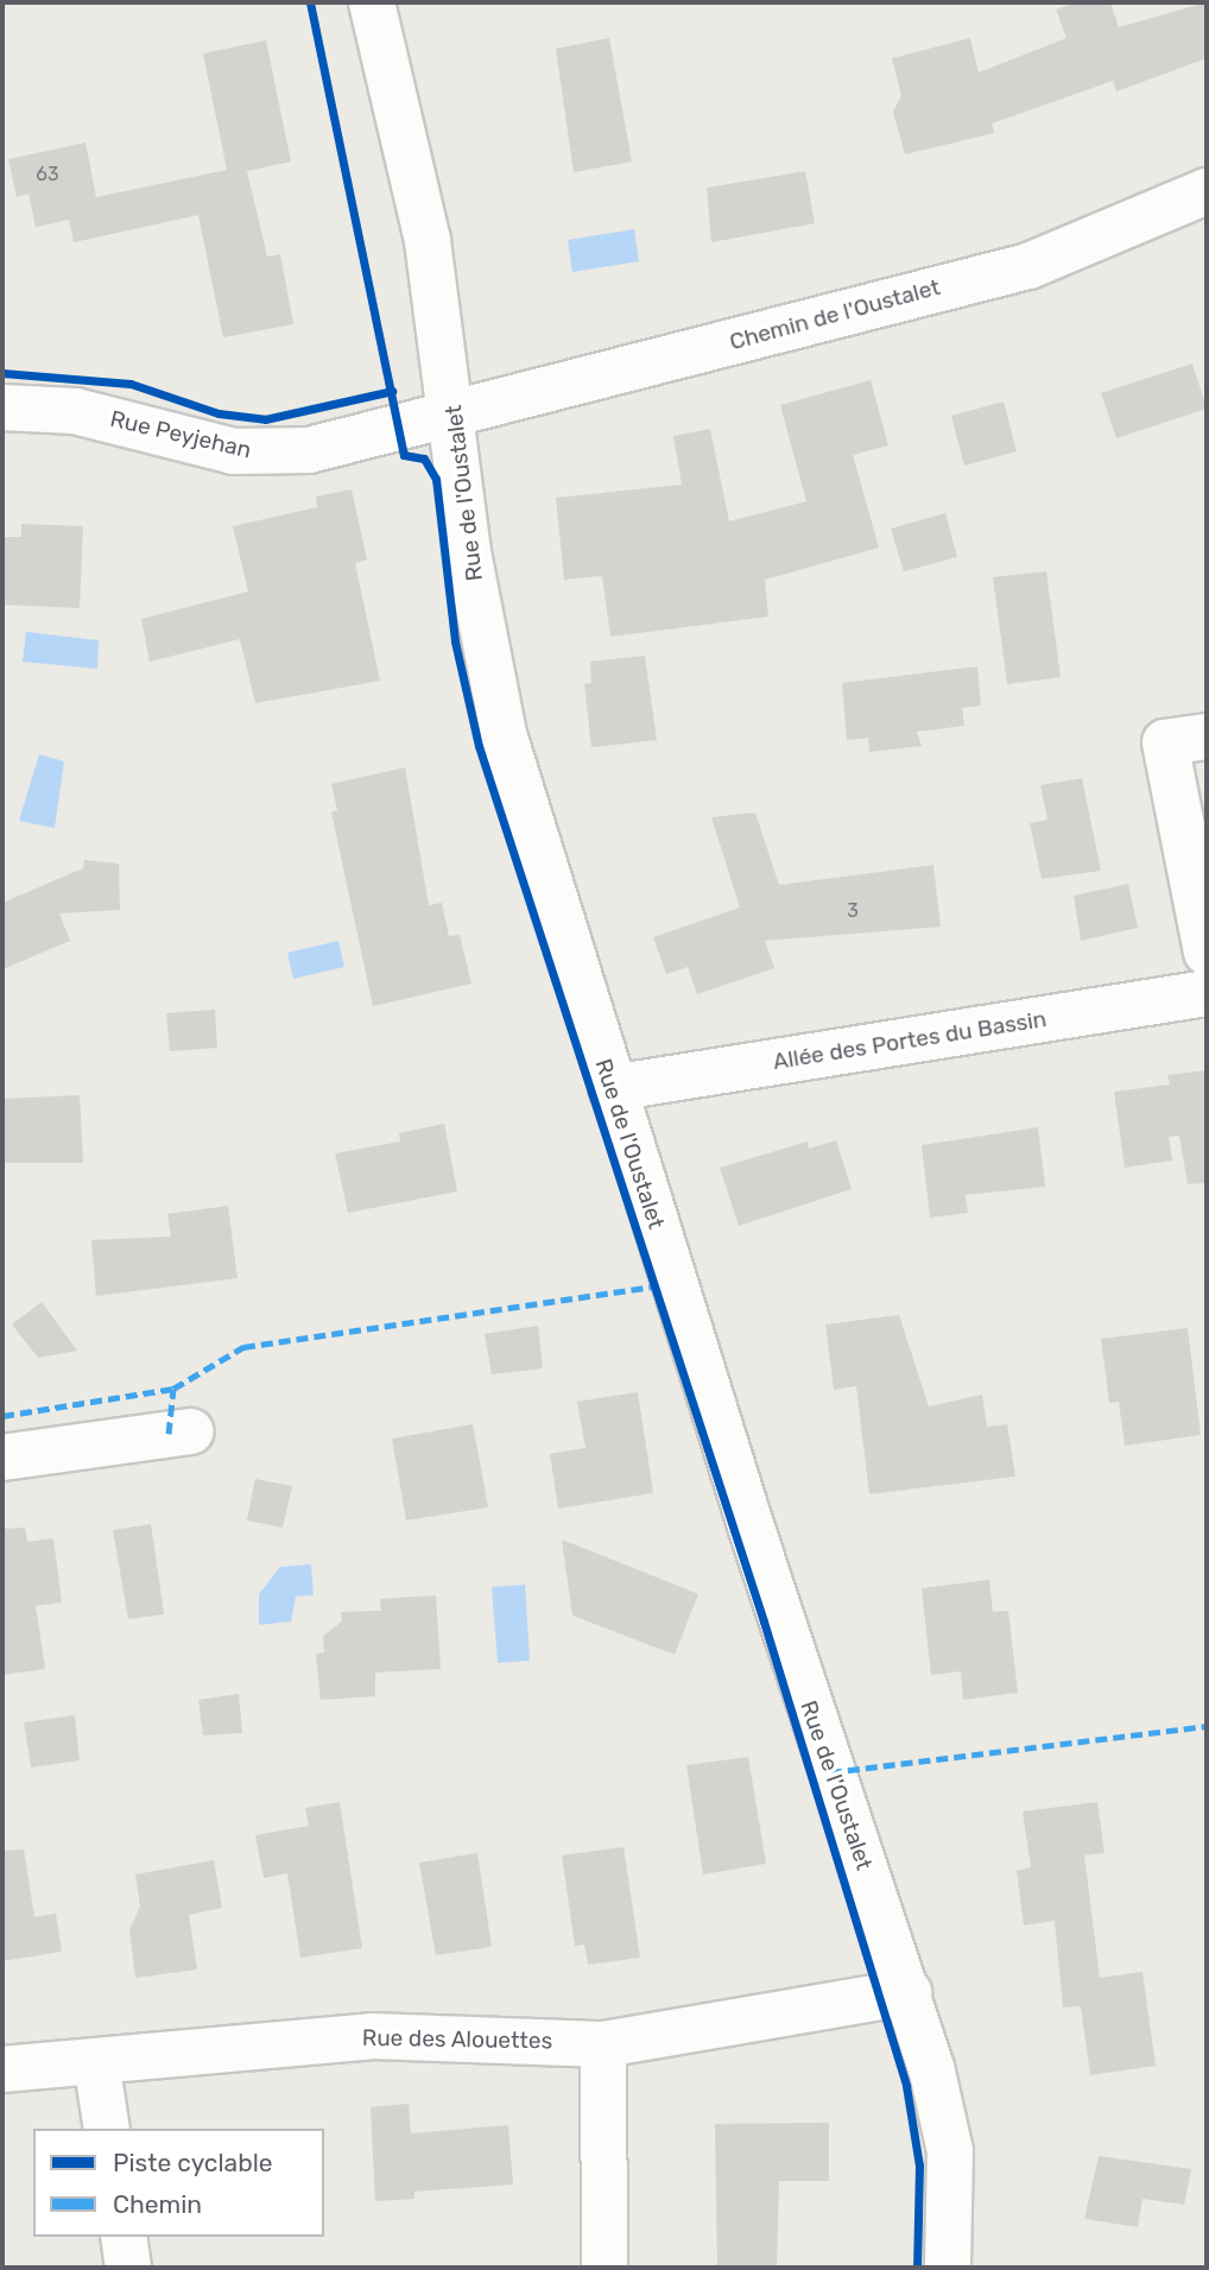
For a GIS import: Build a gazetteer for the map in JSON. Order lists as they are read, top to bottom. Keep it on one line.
{"streets":{"street":["Chemin de l'Oustalet","Rue Peyjehan","Rue de l'Oustalet","Allée des Portes du Bassin","Rue des Alouettes"]},"crossings":[["Chemin de l'Oustalet","Rue Peyjehan"],["Chemin de l'Oustalet","Rue de l'Oustalet"],["Rue Peyjehan","Rue de l'Oustalet"],["Rue de l'Oustalet","Allée des Portes du Bassin"],["Rue de l'Oustalet","Rue des Alouettes"]],"house_numbers":["63","3"],"legend":["Piste cyclable","Chemin"]}
